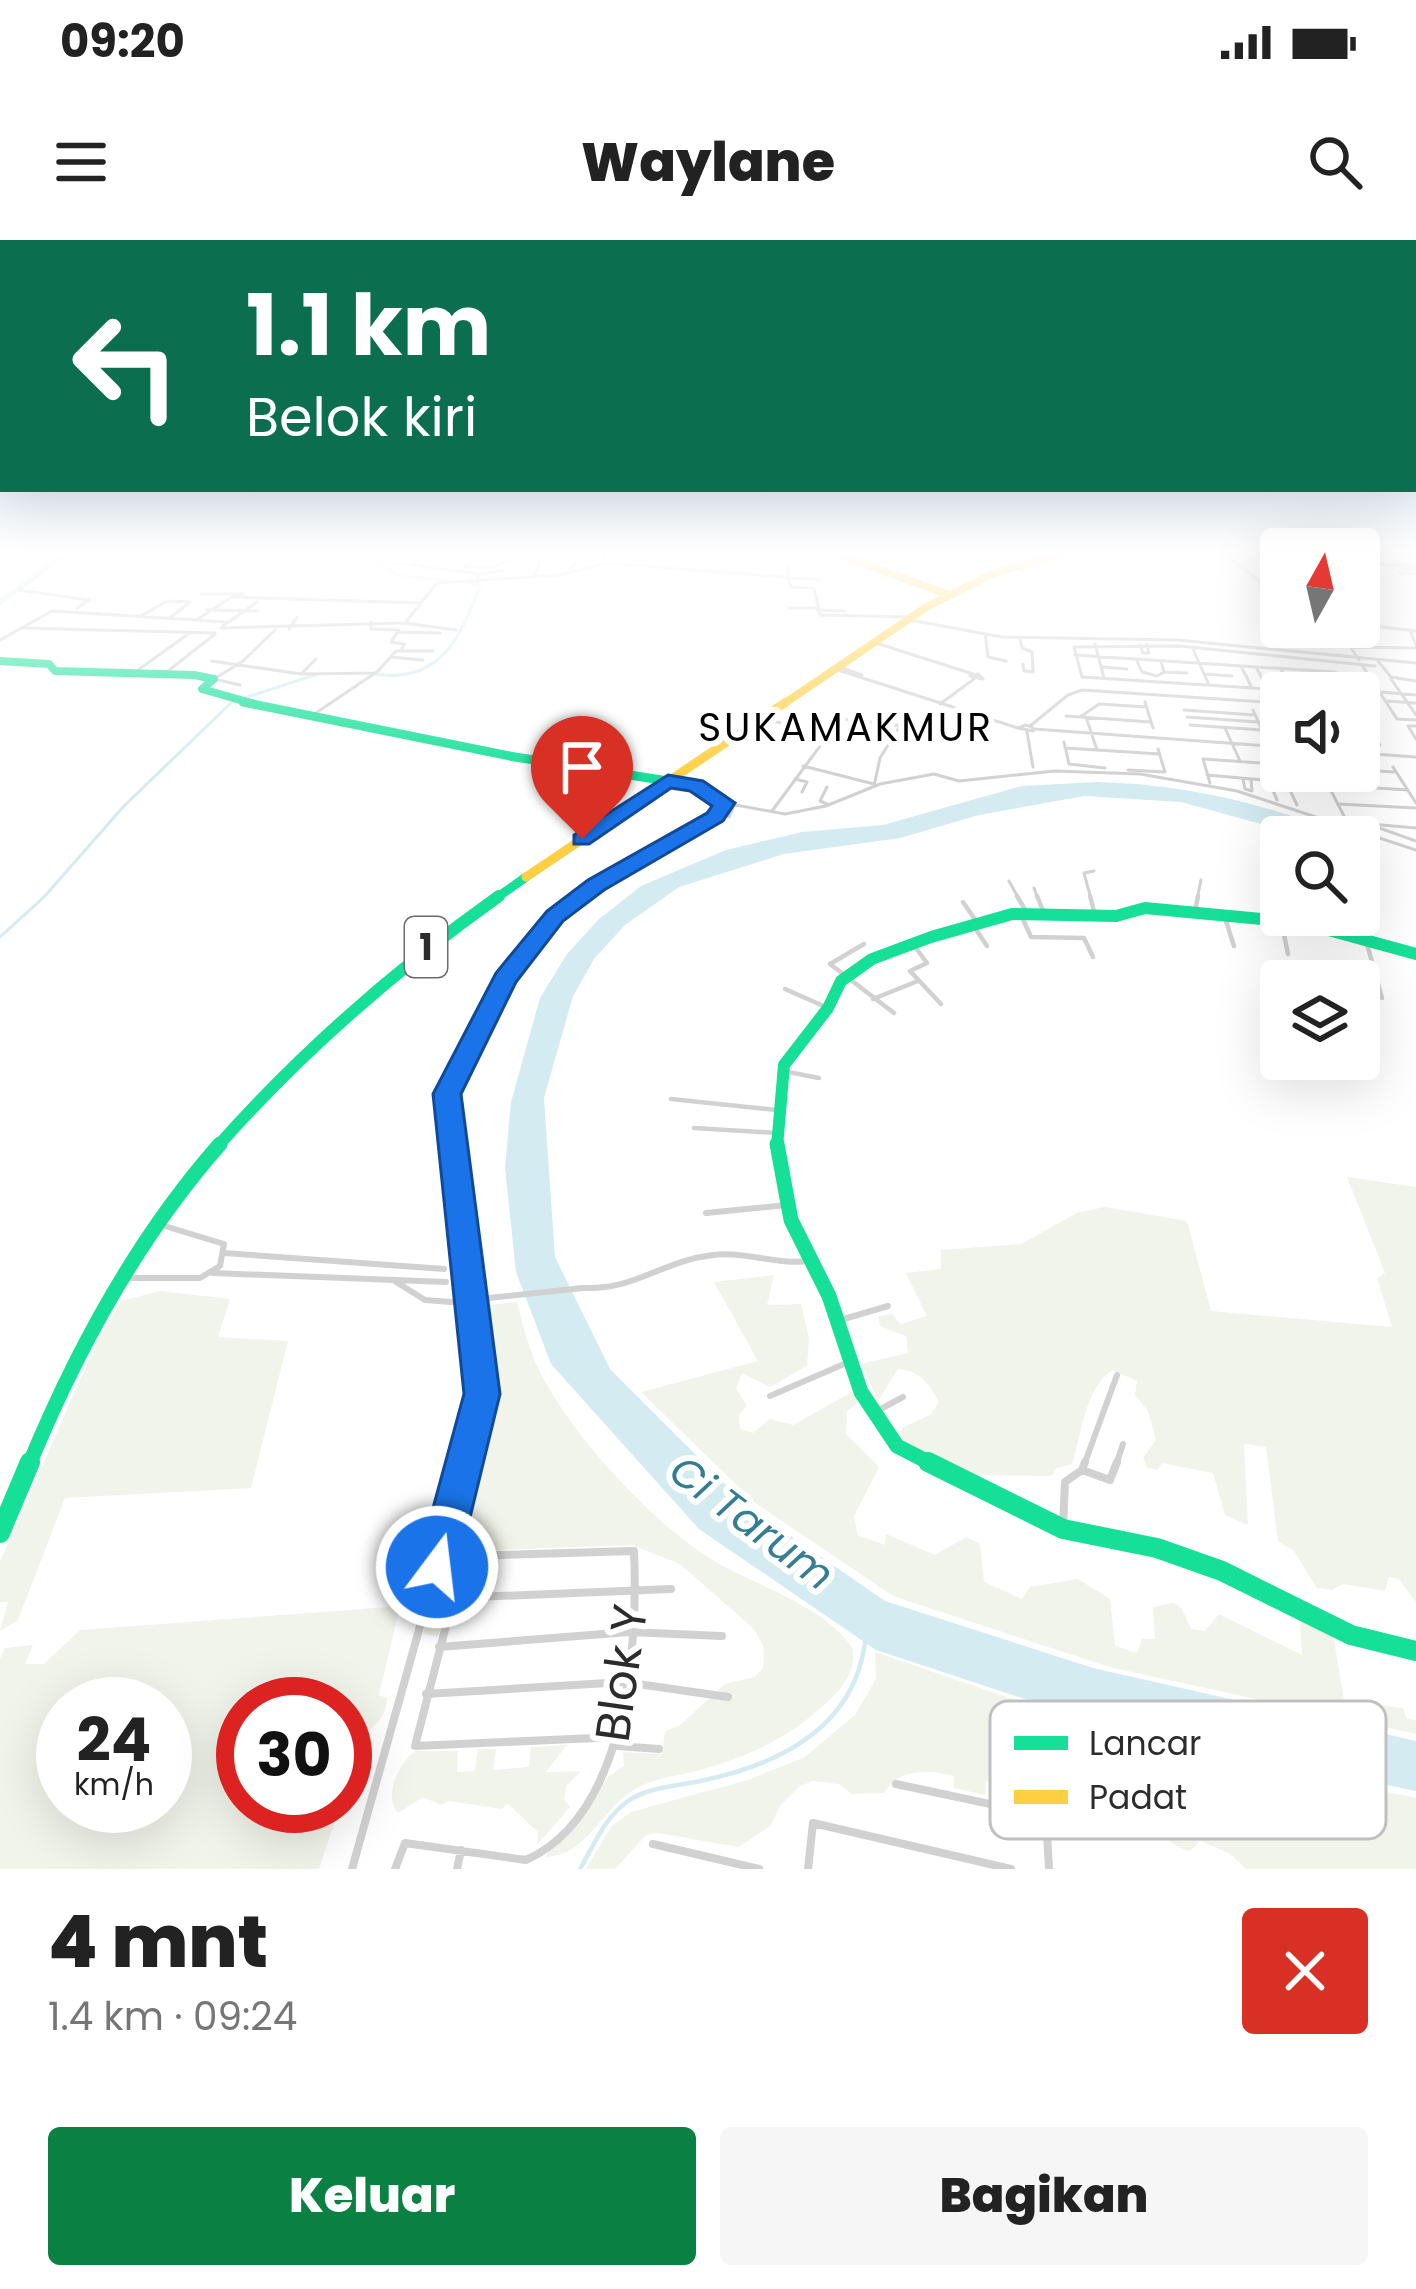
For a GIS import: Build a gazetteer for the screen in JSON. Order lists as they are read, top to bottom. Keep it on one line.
{"streets":{"street":["1","Blok Y"]},"districts":["SUKAMAKMUR"],"water":["Ci Tarum"],"legend":["Lancar","Padat"],"north":"top","page":{"status":"09:20","header":"Waylane","turn":["1.1 km","Belok kiri"],"speed":"24 km/h","limit":"30","heading":["4 mnt","1.4 km · 09:24"],"buttons":["Keluar","Bagikan"]}}
